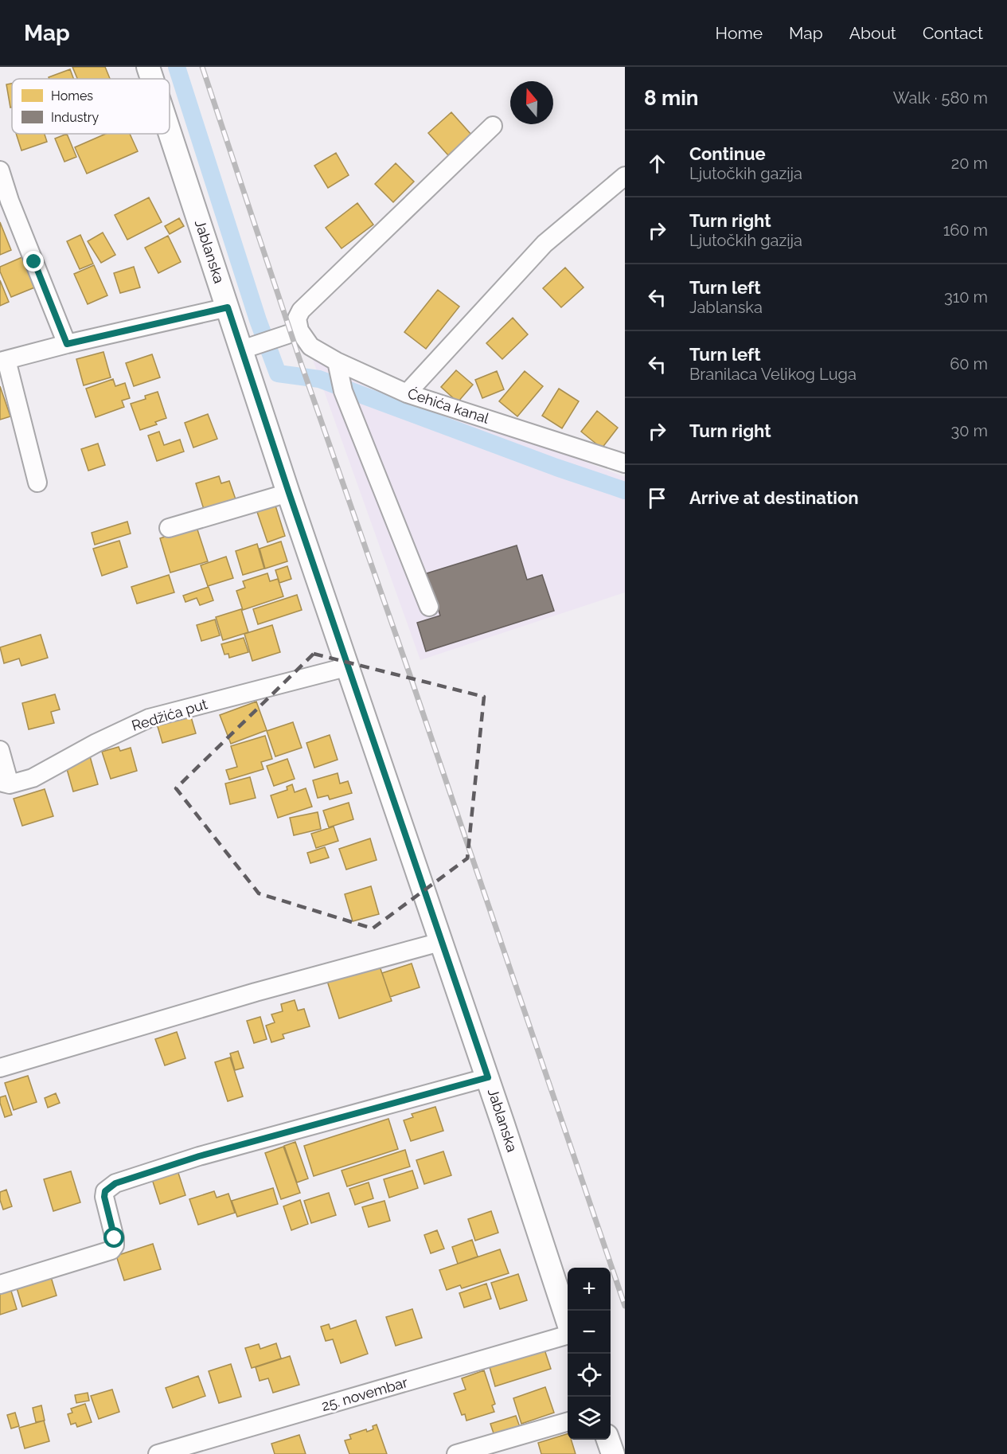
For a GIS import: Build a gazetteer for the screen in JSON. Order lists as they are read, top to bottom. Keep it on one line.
{"streets":{"main road":["Jablanska"],"street":["Ćehića kanal","Redžića put","25. novembar"]},"crossings":[["Jablanska","Redžića put"]],"legend":["Homes","Industry"],"north":"top","page":{"header":"Map","nav":["Home","Map","About","Contact"],"heading":["8 min","Walk · 580 m"],"list":[["Continue","Ljutočkih gazija","20 m"],["Turn right","Ljutočkih gazija","160 m"],["Turn left","Jablanska","310 m"],["Turn left","Branilaca Velikog Luga","60 m"],["Turn right","30 m"],"Arrive at destination"],"map_buttons":["+","−"]}}
